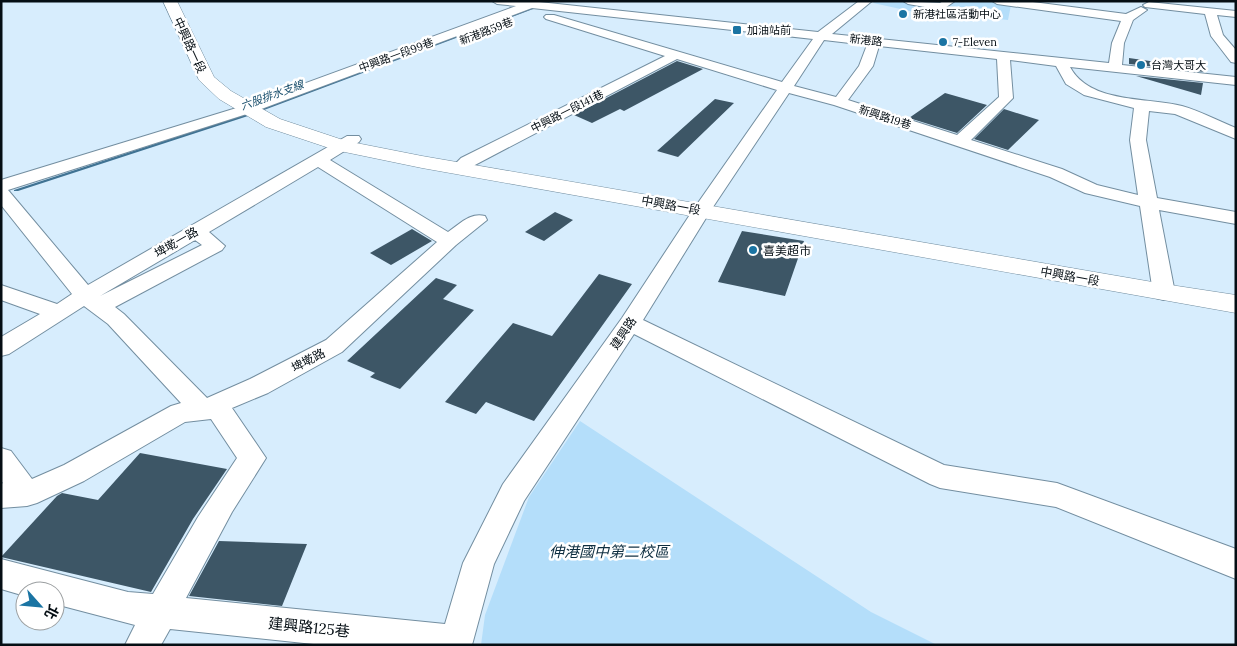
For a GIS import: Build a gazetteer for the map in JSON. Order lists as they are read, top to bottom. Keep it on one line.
{"streets":{"main road":["中興路一段"],"street":["新港路59巷","新港路","中興路一段99巷","中興路一段141巷","新興路19巷","埤墘一路","建興路","埤墘路","建興路125巷"]},"crossings":[["新港路59巷","新港路"],["新港路59巷","中興路一段99巷"],["新港路59巷","新興路19巷"],["新港路","中興路一段99巷"],["新港路","中興路一段141巷"],["新港路","新興路19巷"],["新港路","建興路"],["中興路一段","中興路一段99巷"],["中興路一段","中興路一段141巷"],["中興路一段","埤墘一路"],["中興路一段","建興路"],["中興路一段99巷","新興路19巷"],["中興路一段141巷","新興路19巷"],["新興路19巷","建興路"],["建興路","建興路125巷"]],"water":["六股排水支線"],"parks":["伸港國中第二校區"],"places":{"other":["新港社區活動中心","7-Eleven","台灣大哥大","喜美超市"],"transit":["加油站前"]},"north":"bottom right"}
